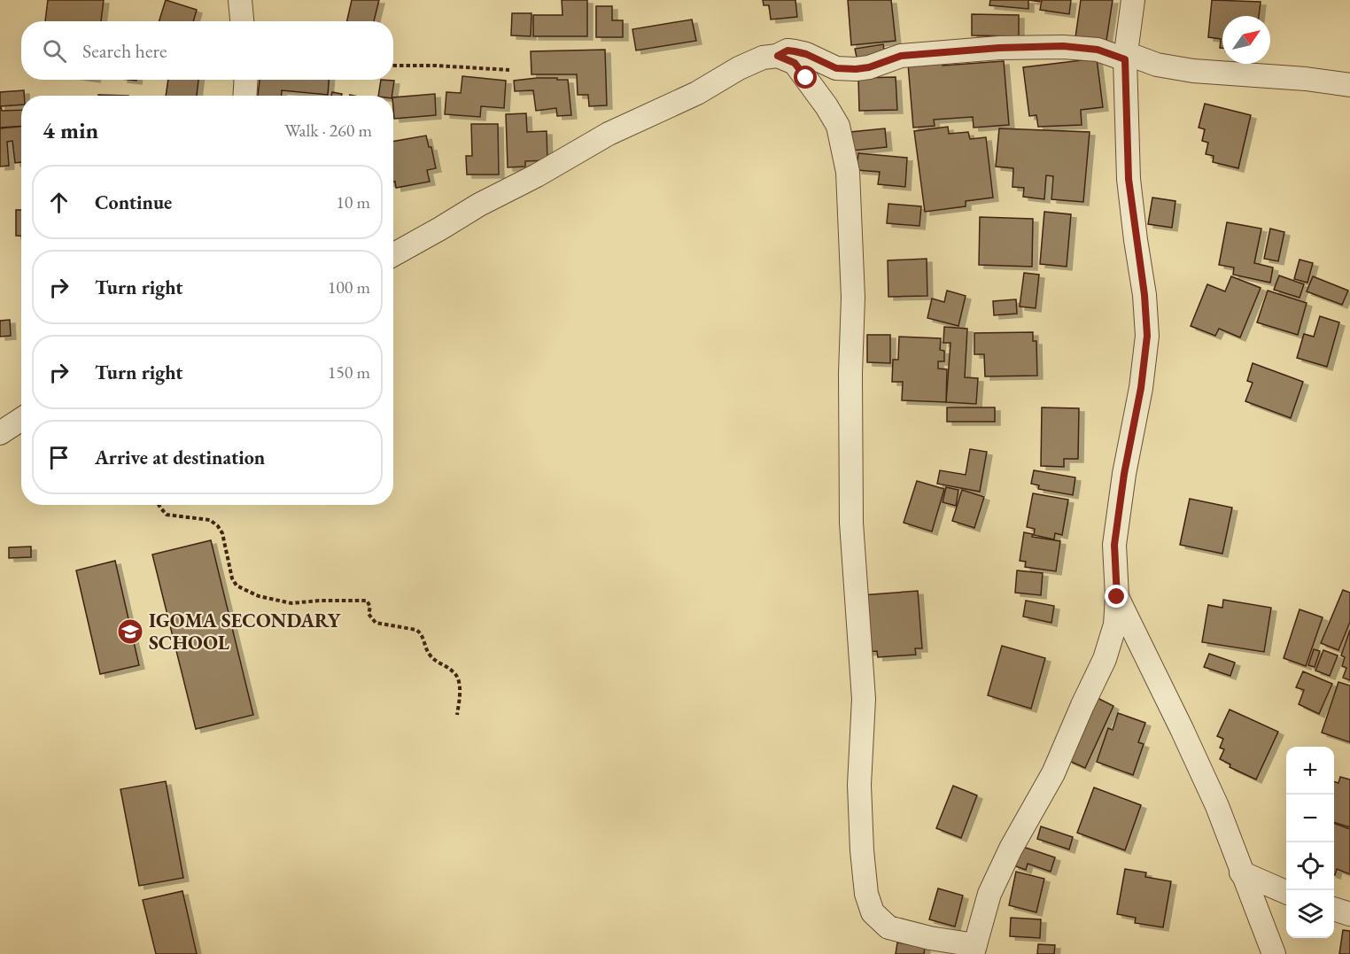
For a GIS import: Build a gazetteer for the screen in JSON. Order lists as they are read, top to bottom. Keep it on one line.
{"places":{"school or university":["IGOMA SECONDARY SCHOOL"]},"north":"top right","page":{"search":"Search here","heading":["4 min","Walk · 260 m"],"list":[["Continue","10 m"],["Turn right","100 m"],["Turn right","150 m"],"Arrive at destination"],"map_buttons":["+","−"]}}
